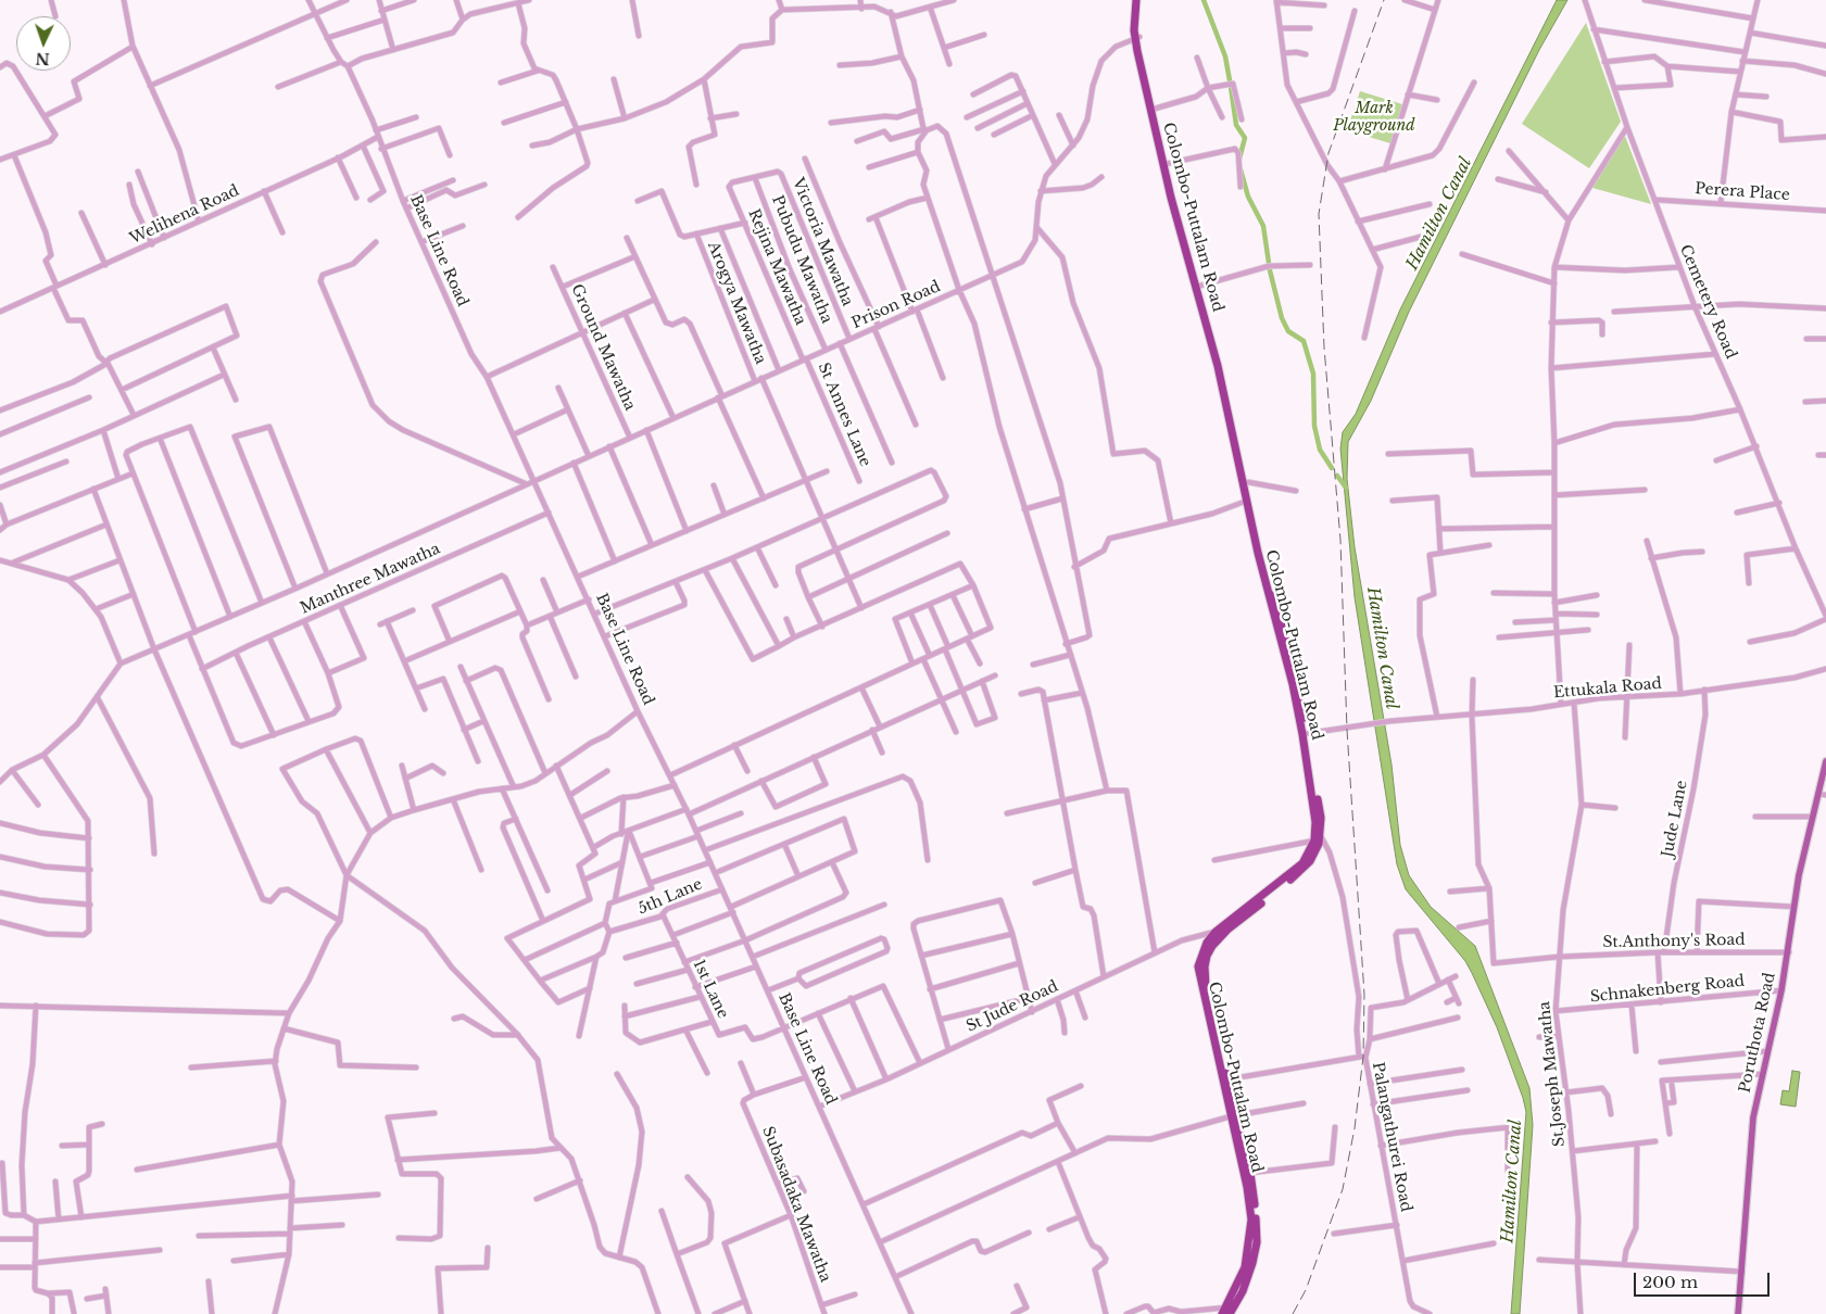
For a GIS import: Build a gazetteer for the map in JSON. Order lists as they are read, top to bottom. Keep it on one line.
{"streets":{"highway":["Colombo-Puttalam Road"],"main road":["Poruthota Road"],"street":["Perera Place","Welihena Road","Victoria Mawatha","Base Line Road","Pubudu Mawatha","Rejina Mawatha","Cemetery Road","Arogya Mawatha","Prison Road","Ground Mawatha","St Annes Lane","Manthree Mawatha","Ettukala Road","Jude Lane","5th Lane","St.Anthony's Road","1st Lane","Schnakenberg Road","St Jude Road","St.Joseph Mawatha","Palangathurei Road","Subasadaka Mawatha"]},"crossings":[["Perera Place","Cemetery Road"],["Welihena Road","Base Line Road"],["Colombo-Puttalam Road","Prison Road"],["Colombo-Puttalam Road","Ettukala Road"],["Colombo-Puttalam Road","St Jude Road"],["Colombo-Puttalam Road","Palangathurei Road"],["Victoria Mawatha","Pubudu Mawatha"],["Victoria Mawatha","Rejina Mawatha"],["Victoria Mawatha","Prison Road"],["Base Line Road","Prison Road"],["Base Line Road","Manthree Mawatha"],["Base Line Road","5th Lane"],["Base Line Road","1st Lane"],["Base Line Road","St Jude Road"],["Pubudu Mawatha","Prison Road"],["Rejina Mawatha","Prison Road"],["Rejina Mawatha","St Annes Lane"],["Arogya Mawatha","Prison Road"],["Prison Road","Ground Mawatha"],["Prison Road","St Annes Lane"],["Ettukala Road","Jude Lane"],["Ettukala Road","St.Joseph Mawatha"],["Jude Lane","St.Anthony's Road"],["5th Lane","1st Lane"],["St.Anthony's Road","Poruthota Road"],["St.Anthony's Road","St.Joseph Mawatha"],["Schnakenberg Road","Poruthota Road"],["Schnakenberg Road","St.Joseph Mawatha"]],"water":["Hamilton Canal"],"parks":["Mark Playground"],"scale_bar":"200 m","north":"bottom"}
